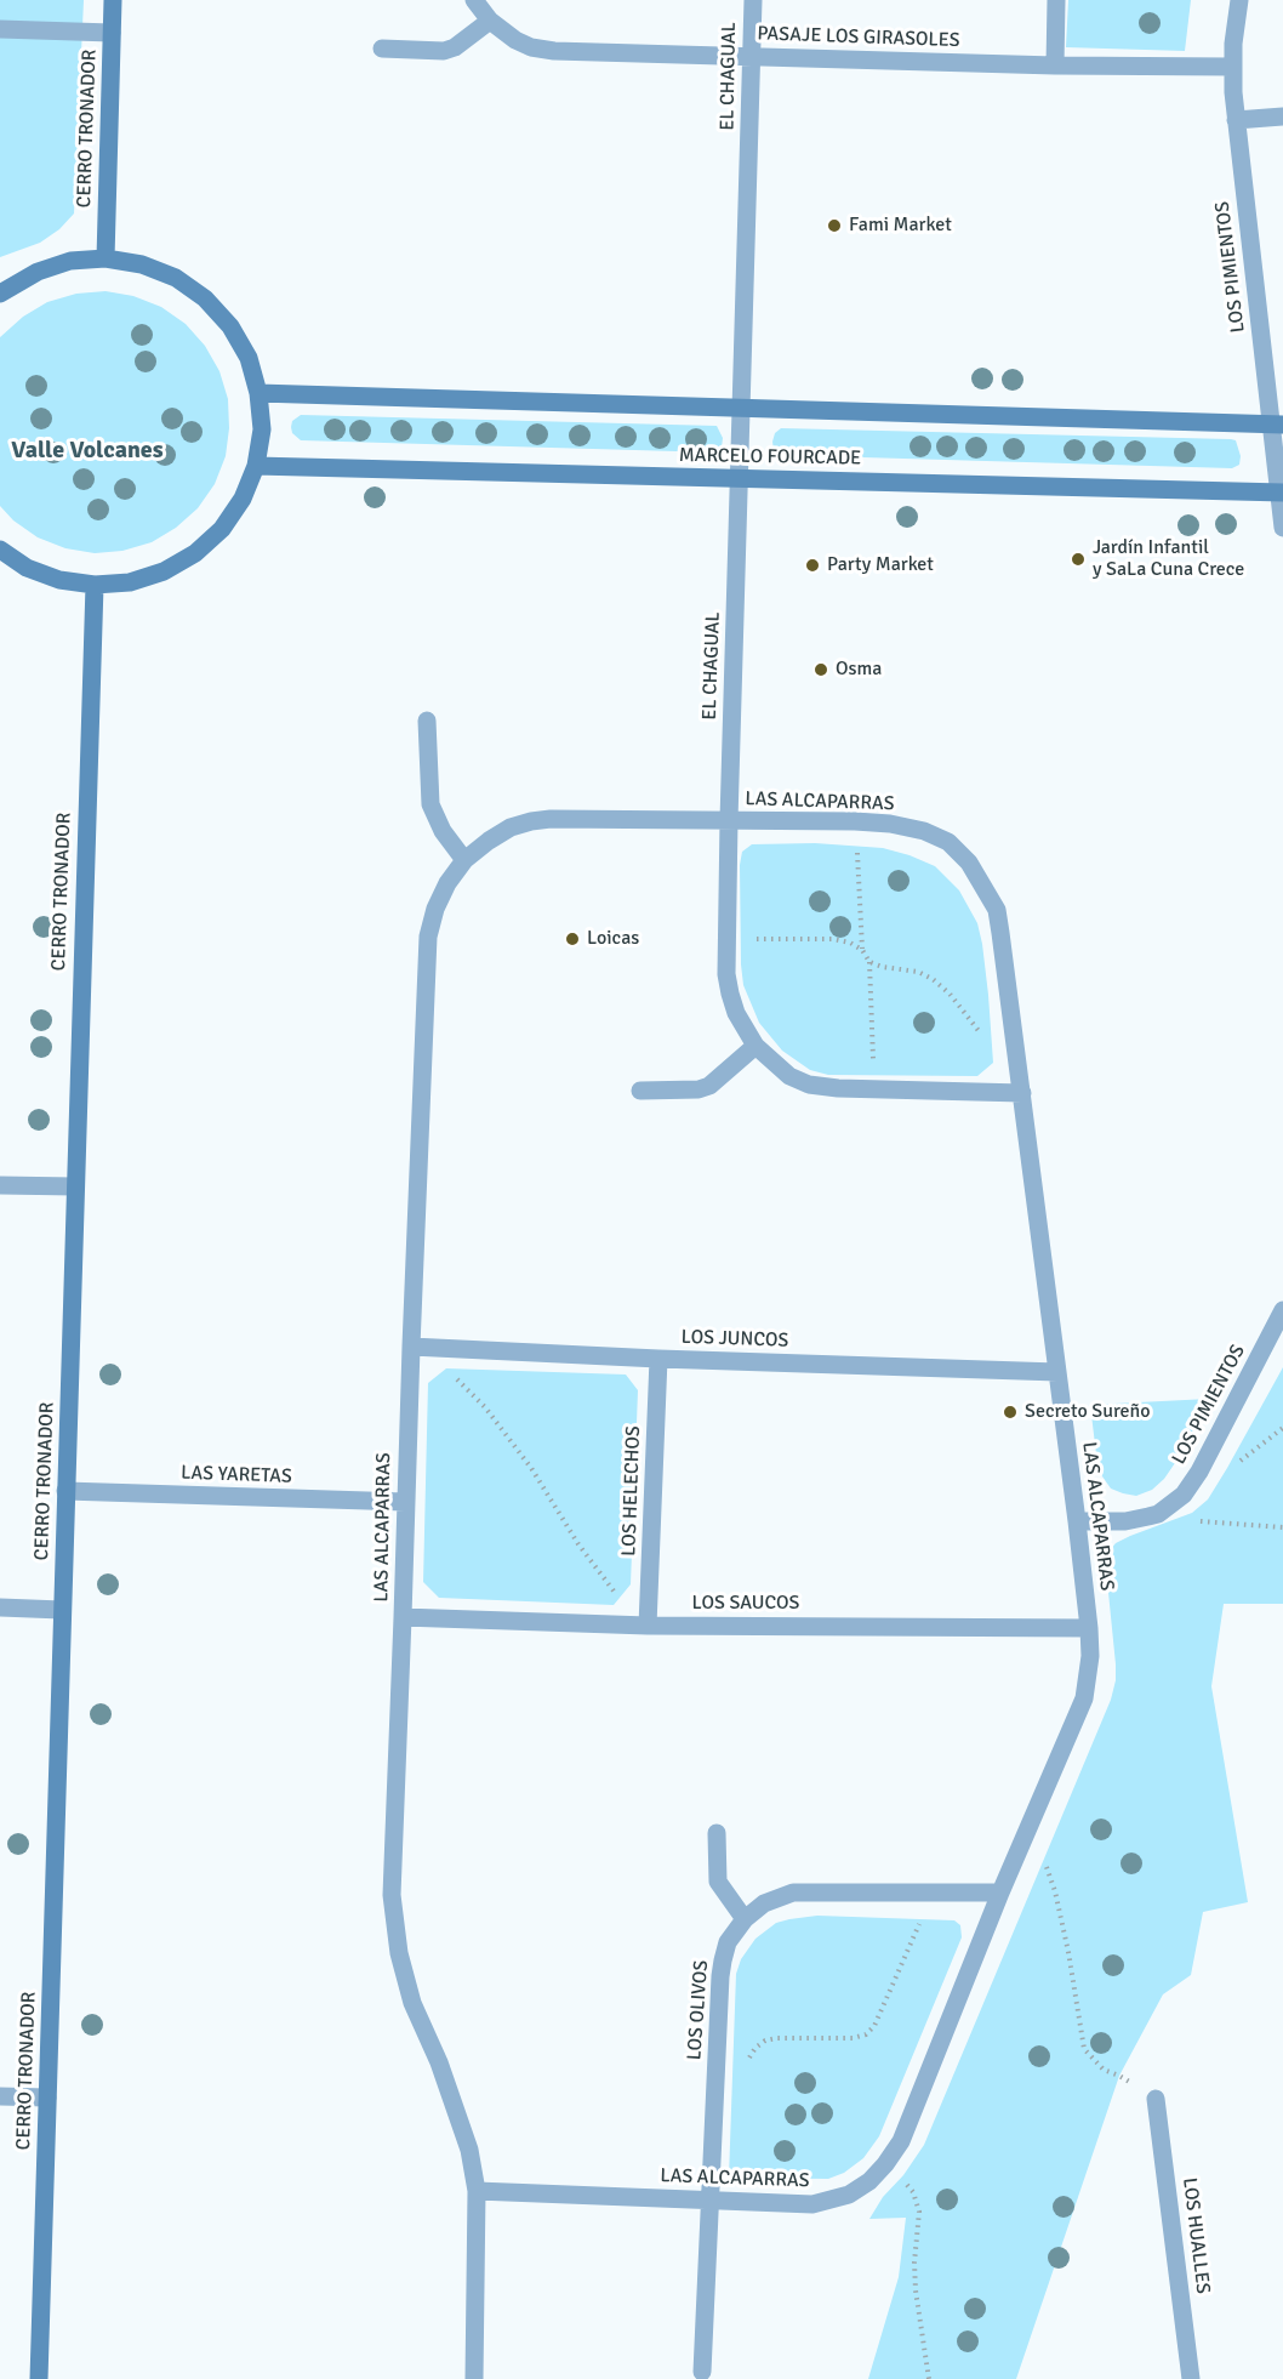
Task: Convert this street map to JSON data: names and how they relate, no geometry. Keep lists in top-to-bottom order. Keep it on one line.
{"streets":{"street":["PASAJE LOS GIRASOLES","EL CHAGUAL","CERRO TRONADOR","LOS PIMIENTOS","MARCELO FOURCADE","LAS ALCAPARRAS","LOS JUNCOS","LAS YARETAS","LOS HELECHOS","LOS SAUCOS","LOS OLIVOS","LOS HUALLES"]},"crossings":[["PASAJE LOS GIRASOLES","EL CHAGUAL"],["PASAJE LOS GIRASOLES","LOS PIMIENTOS"],["EL CHAGUAL","MARCELO FOURCADE"],["EL CHAGUAL","LAS ALCAPARRAS"],["CERRO TRONADOR","LAS YARETAS"],["LOS PIMIENTOS","MARCELO FOURCADE"],["LOS PIMIENTOS","LAS ALCAPARRAS"],["LAS ALCAPARRAS","LOS JUNCOS"],["LAS ALCAPARRAS","LAS YARETAS"],["LAS ALCAPARRAS","LOS SAUCOS"],["LAS ALCAPARRAS","LOS OLIVOS"],["LOS JUNCOS","LOS HELECHOS"],["LOS HELECHOS","LOS SAUCOS"]],"districts":["Valle Volcanes"],"places":["Fami Market","Jardín Infantil y SaLa Cuna Crece","Party Market","Osma","Loicas","Secreto Sureño"]}
